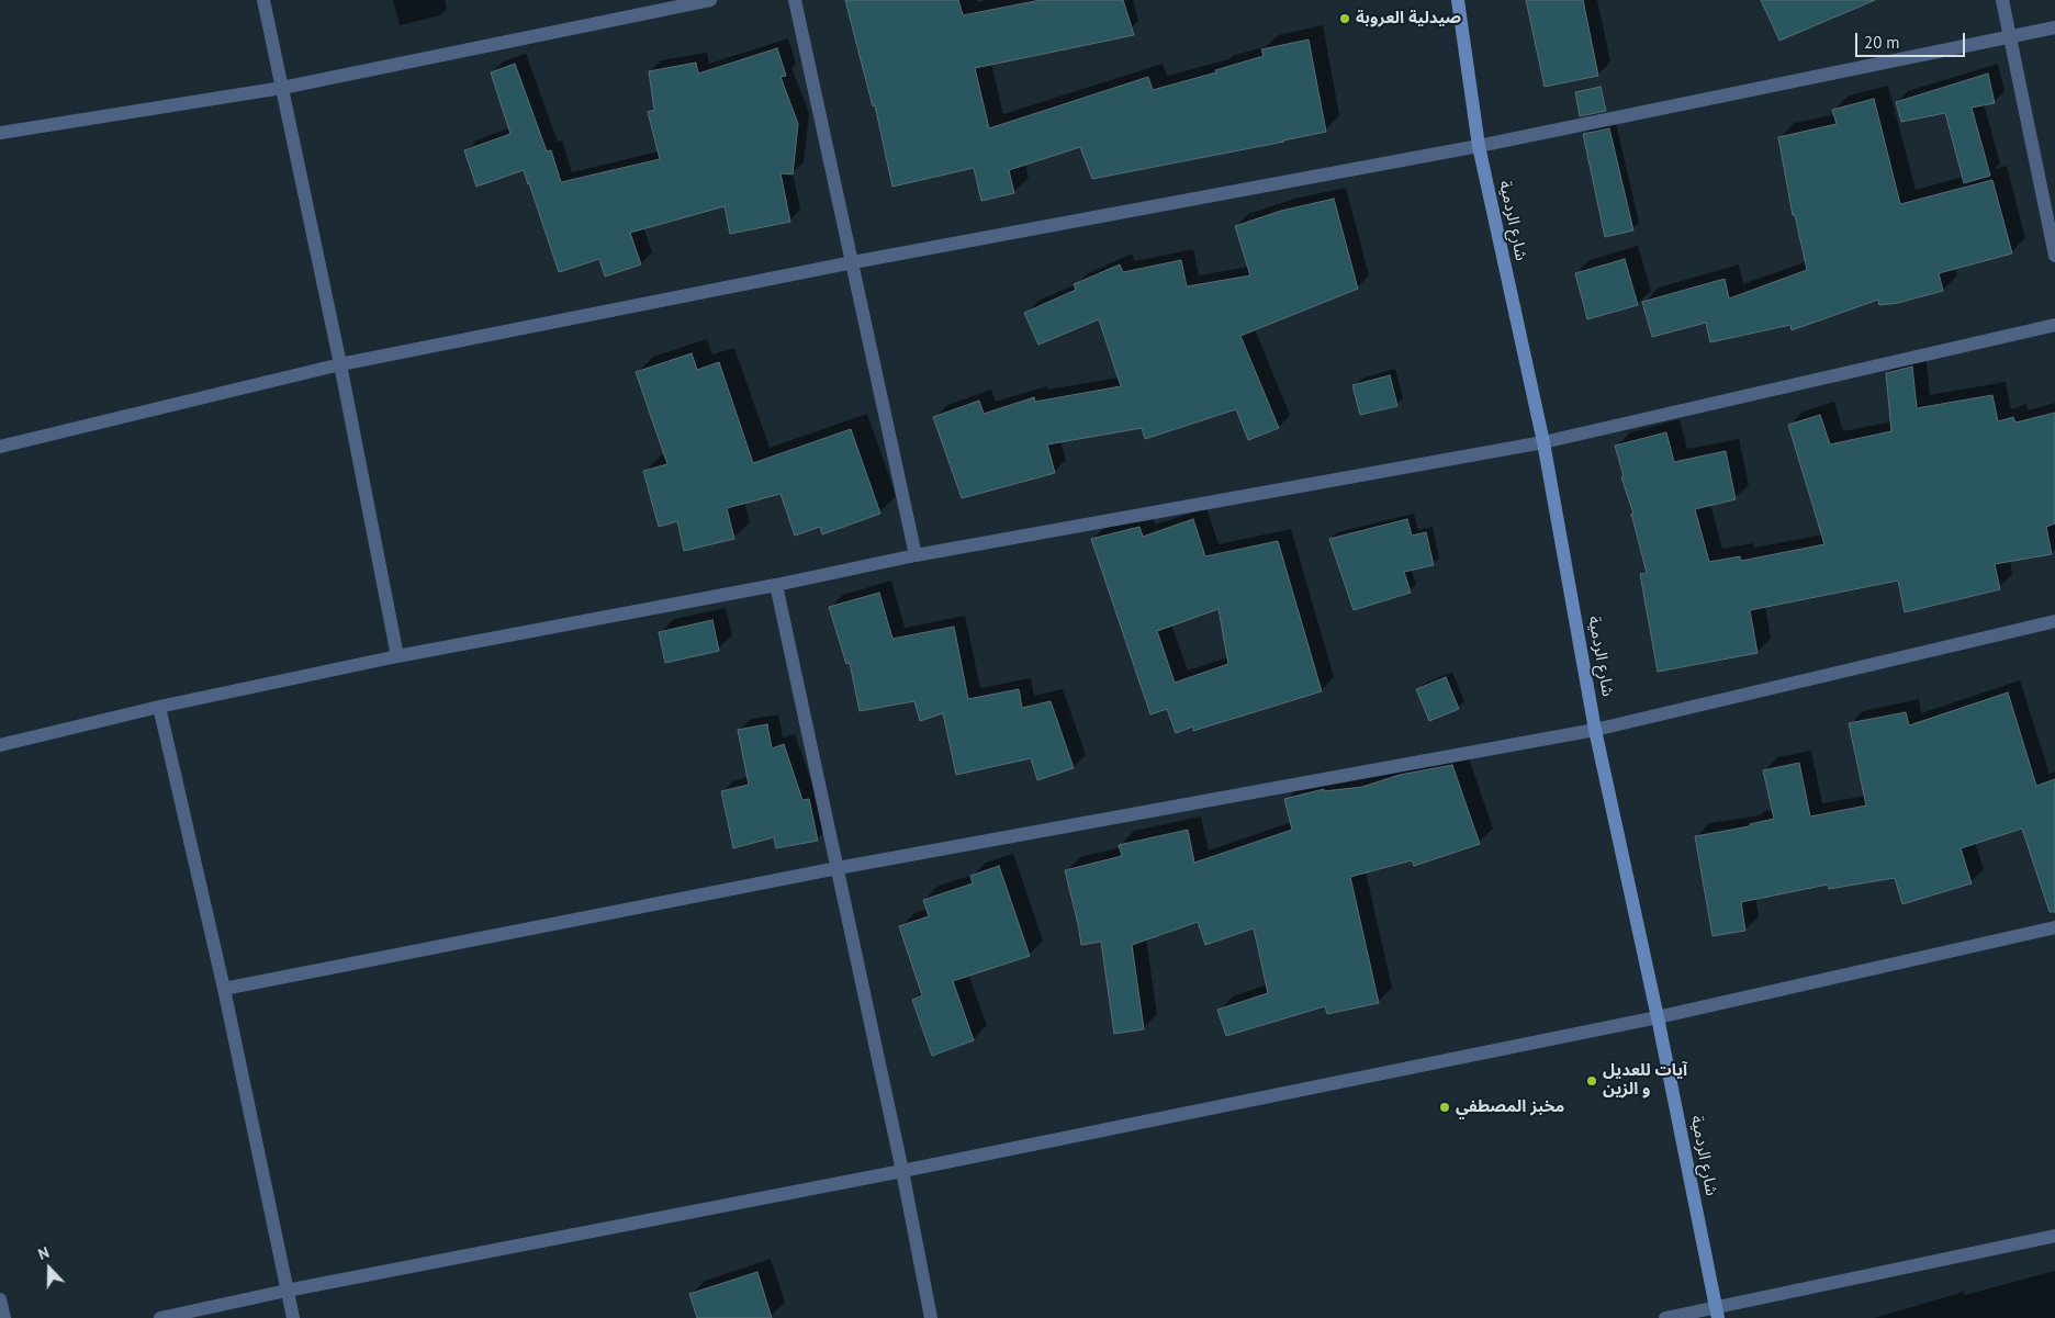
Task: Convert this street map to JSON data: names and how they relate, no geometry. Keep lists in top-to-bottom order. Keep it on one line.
{"streets":{"street":["شارع الردمية"]},"places":["صيدلية العروبة","آيات للعديل و الزين","مخبز المصطفي"],"scale_bar":"20 m","north":"top"}
